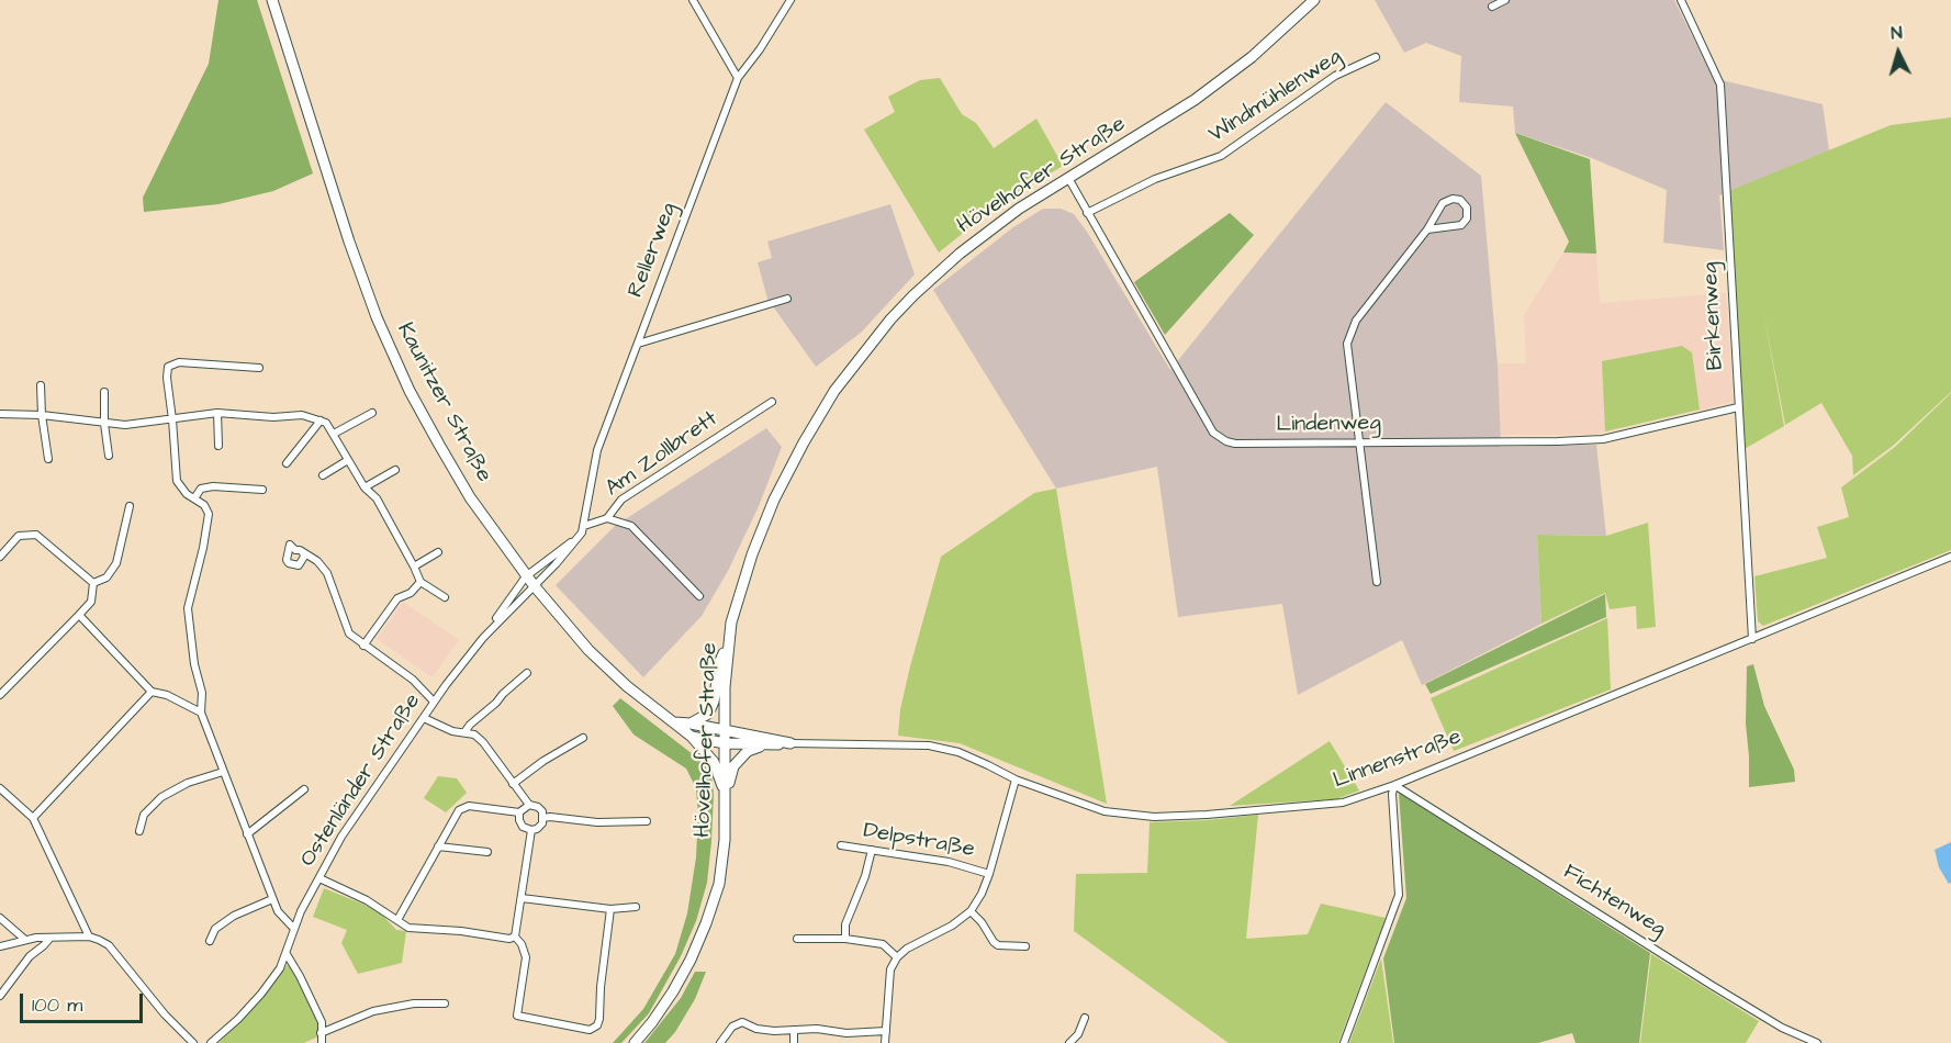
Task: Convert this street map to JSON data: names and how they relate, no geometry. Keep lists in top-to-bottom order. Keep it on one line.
{"streets":{"main road":["Hövelhofer Straße","Kaunitzer Straße"],"street":["Windmühlenweg","Rellerweg","Birkenweg","Lindenweg","Am Zollbrett","Linnenstraße","Ostenländer Straße","Delpstraße","Fichtenweg"]},"crossings":[["Windmühlenweg","Lindenweg"],["Hövelhofer Straße","Lindenweg"],["Rellerweg","Am Zollbrett"],["Birkenweg","Lindenweg"],["Birkenweg","Linnenstraße"],["Kaunitzer Straße","Ostenländer Straße"],["Linnenstraße","Fichtenweg"]],"scale_bar":"100 m","north":"top"}
